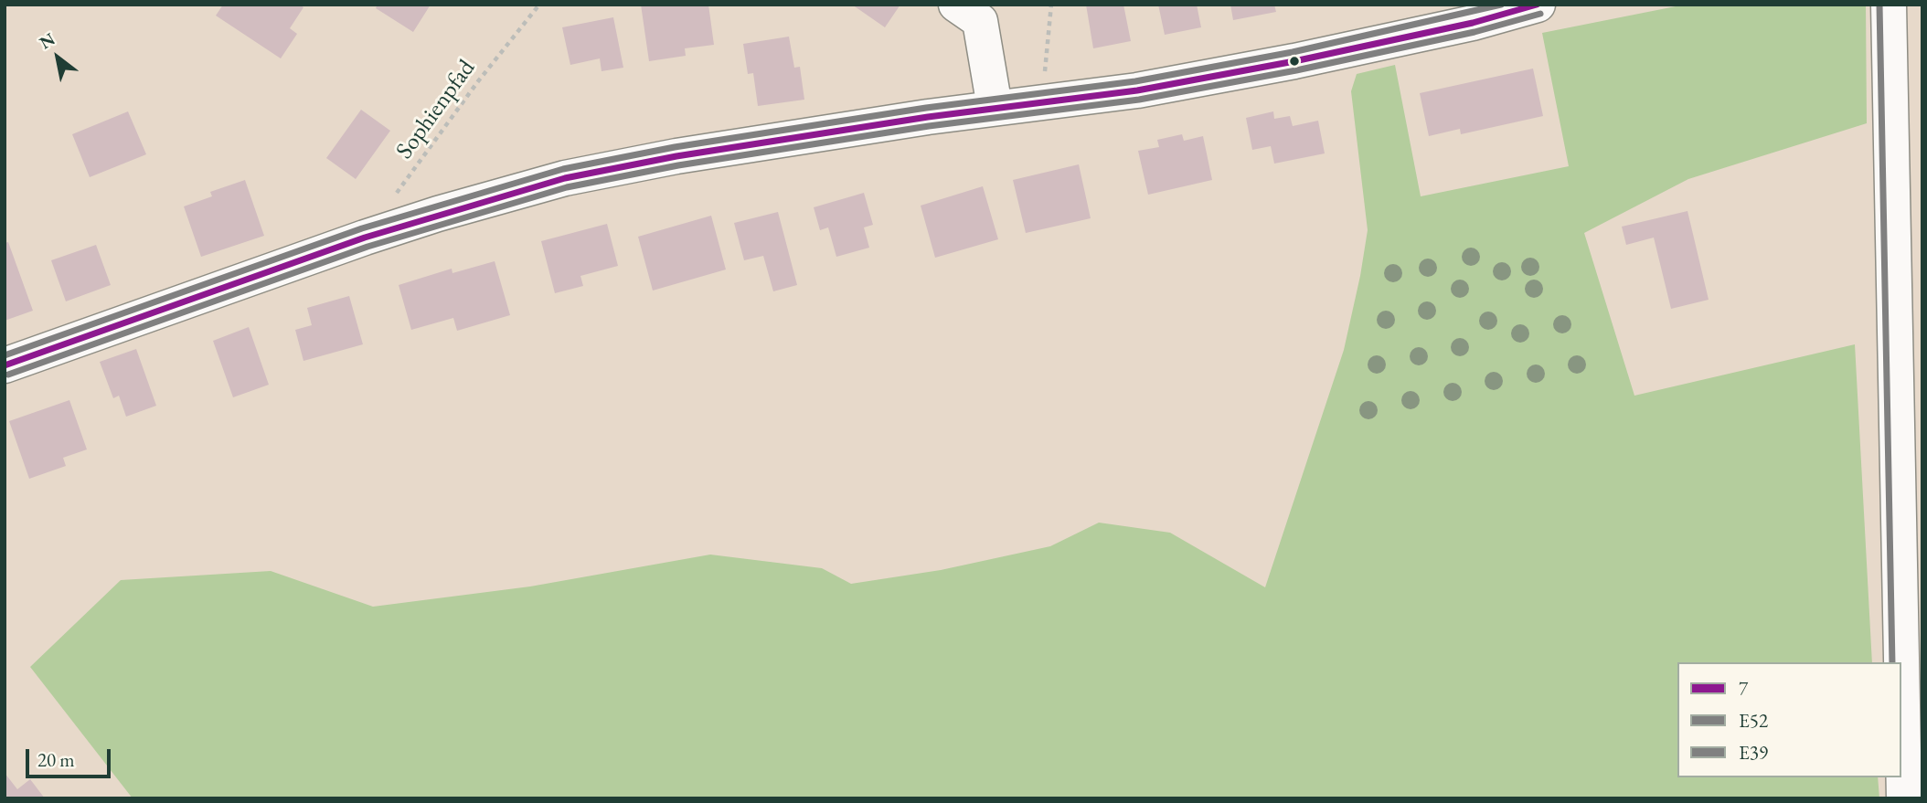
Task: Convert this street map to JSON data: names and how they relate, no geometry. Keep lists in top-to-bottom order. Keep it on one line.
{"streets":{"path":["Sophienpfad"]},"lines":["transit line 7","transit line E52","transit line E39"],"legend":["7","E52","E39"],"scale_bar":"20 m","north":"top left"}
